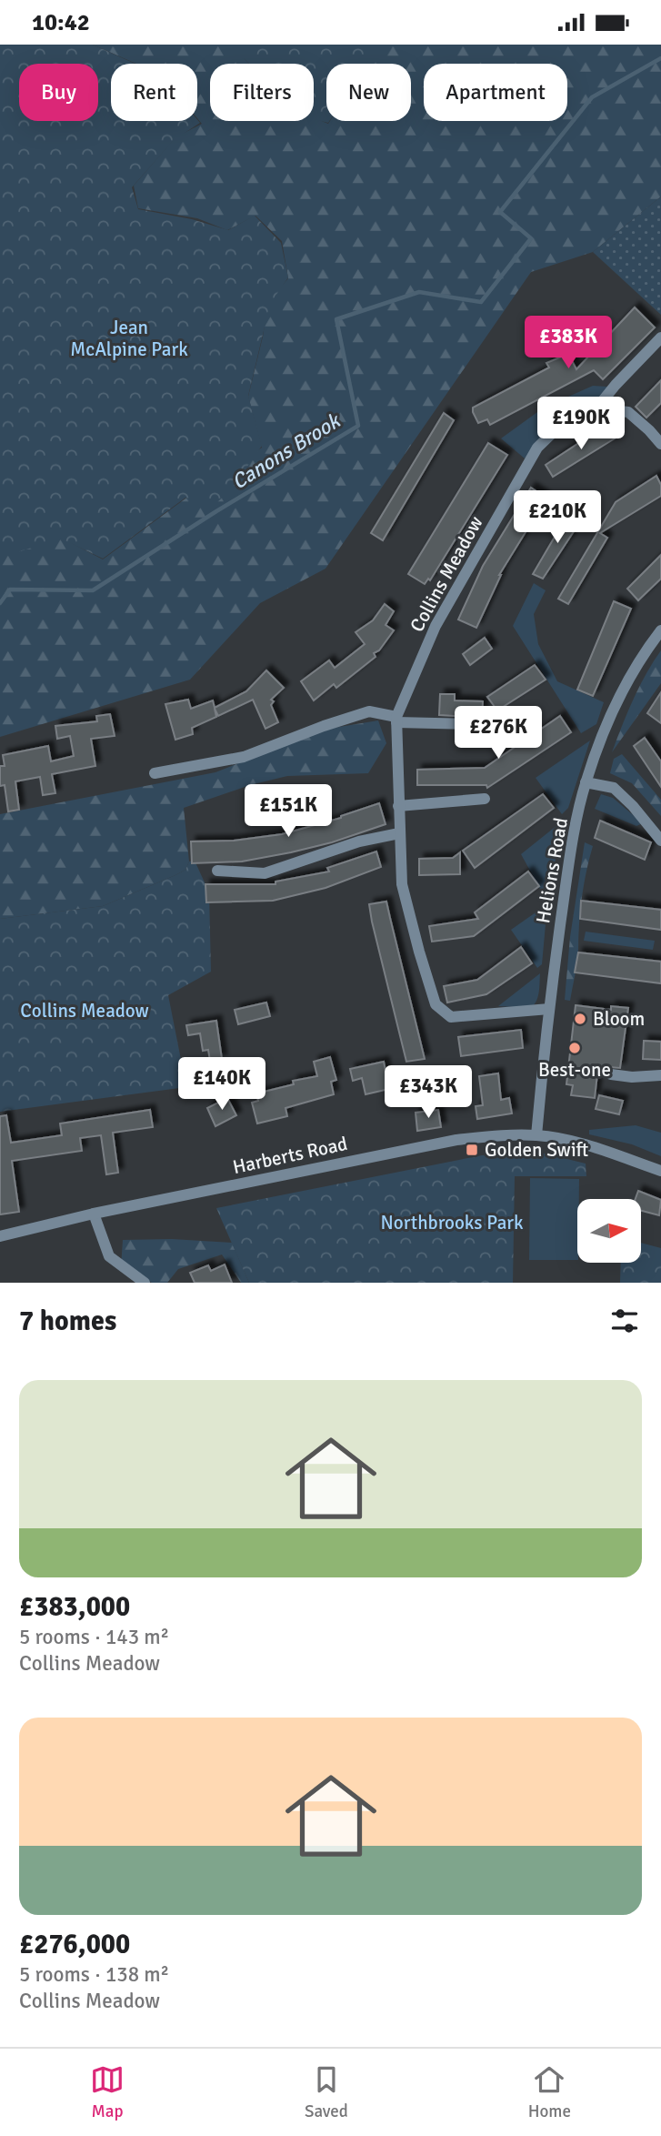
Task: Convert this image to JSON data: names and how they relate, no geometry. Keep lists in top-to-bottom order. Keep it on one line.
{"streets":{"street":["Collins Meadow","Helions Road","Harberts Road"]},"crossings":[["Collins Meadow","Helions Road"],["Helions Road","Harberts Road"]],"water":["Canons Brook"],"parks":["Jean McAlpine Park","Collins Meadow","Northbrooks Park"],"places":{"other":["Bloom","Best-one"],"transit":["Golden Swift"]},"north":"right","page":{"status":"10:42","chip":["Buy","Rent","Filters","New","Apartment"],"price":["£383K","£190K","£210K","£276K","£151K","£140K","£343K"],"heading":"7 homes","list":[{"name":"£383,000","note":"5 rooms · 143 m² · Collins Meadow"},{"name":"£276,000","note":"5 rooms · 138 m² · Collins Meadow"}],"tabs":["Map","Saved","Home"]}}
